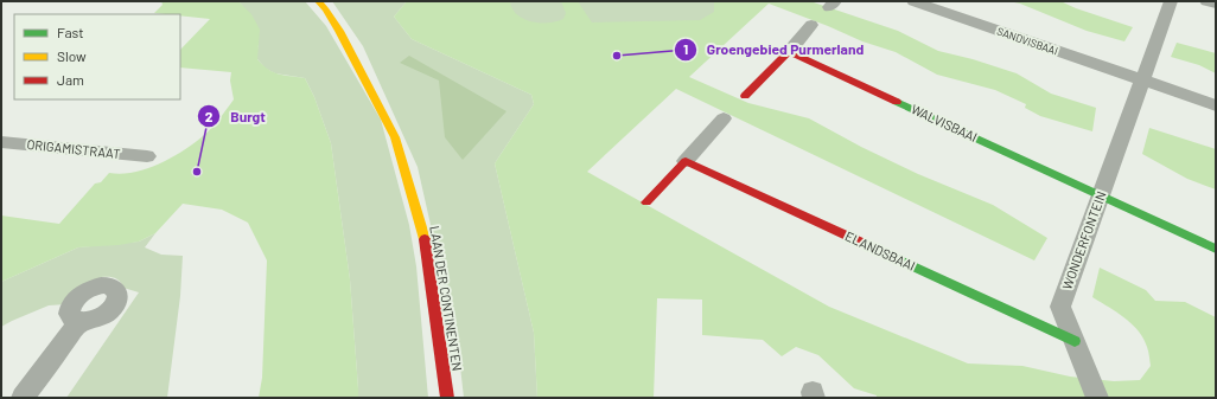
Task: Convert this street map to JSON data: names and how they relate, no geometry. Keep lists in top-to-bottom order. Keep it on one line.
{"streets":{"street":["SANDVISBAAI","WALVISBAAI","ORIGAMISTRAAT","WONDERFONTEIN","ELANDSBAAI","LAAN DER CONTINENTEN"]},"crossings":[["SANDVISBAAI","WONDERFONTEIN"],["WALVISBAAI","WONDERFONTEIN"],["WONDERFONTEIN","ELANDSBAAI"]],"places":["Groengebied Purmerland","Burgt"],"legend":["Fast","Slow","Jam"]}
